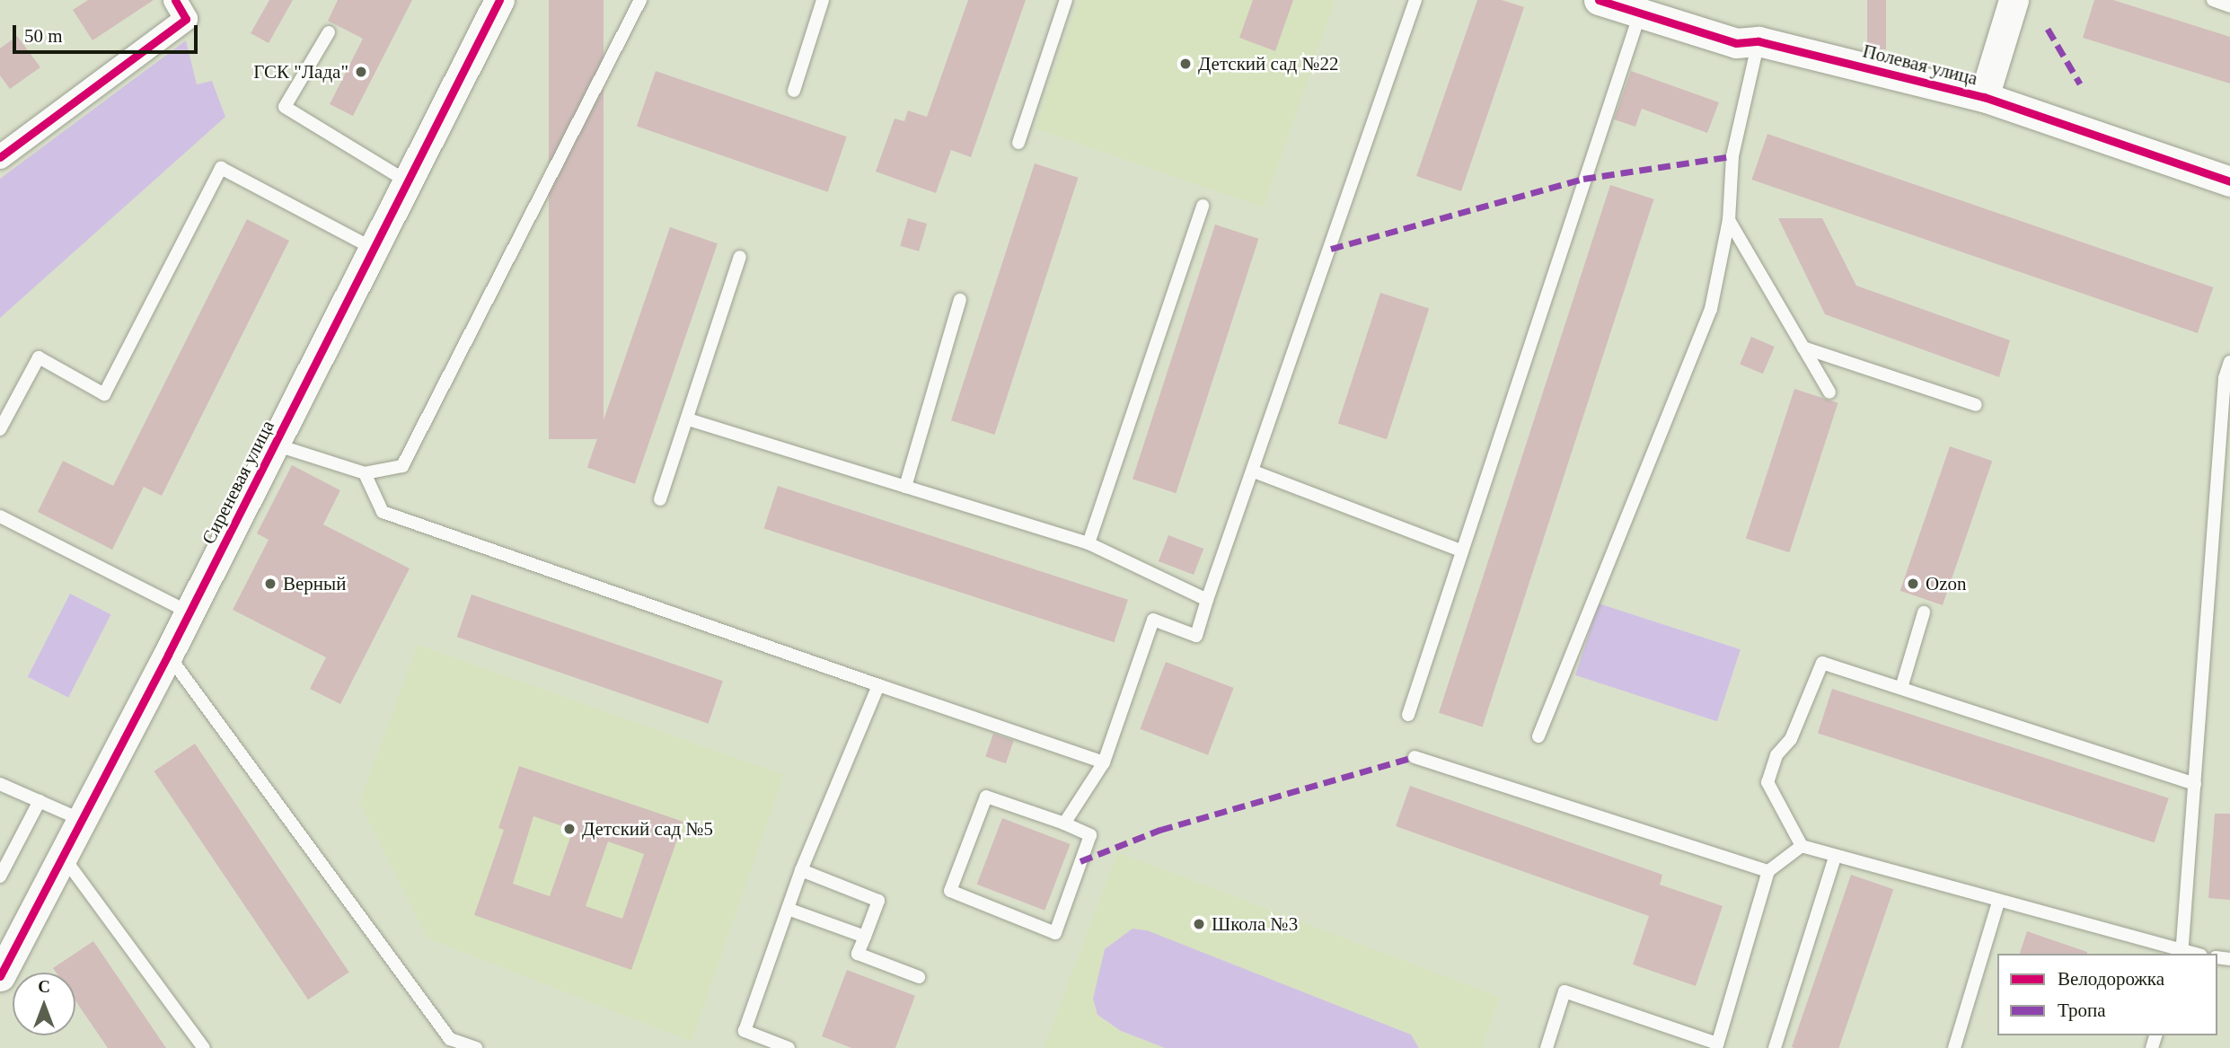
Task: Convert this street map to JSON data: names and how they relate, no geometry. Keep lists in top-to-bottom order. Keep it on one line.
{"streets":{"street":["Полевая улица","Сиреневая улица"]},"places":["Детский сад №22","ГСК \"Лада\"","Верный","Ozon","Детский сад №5","Школа №3"],"legend":["Велодорожка","Тропа"],"scale_bar":"50 m","north":"top"}
